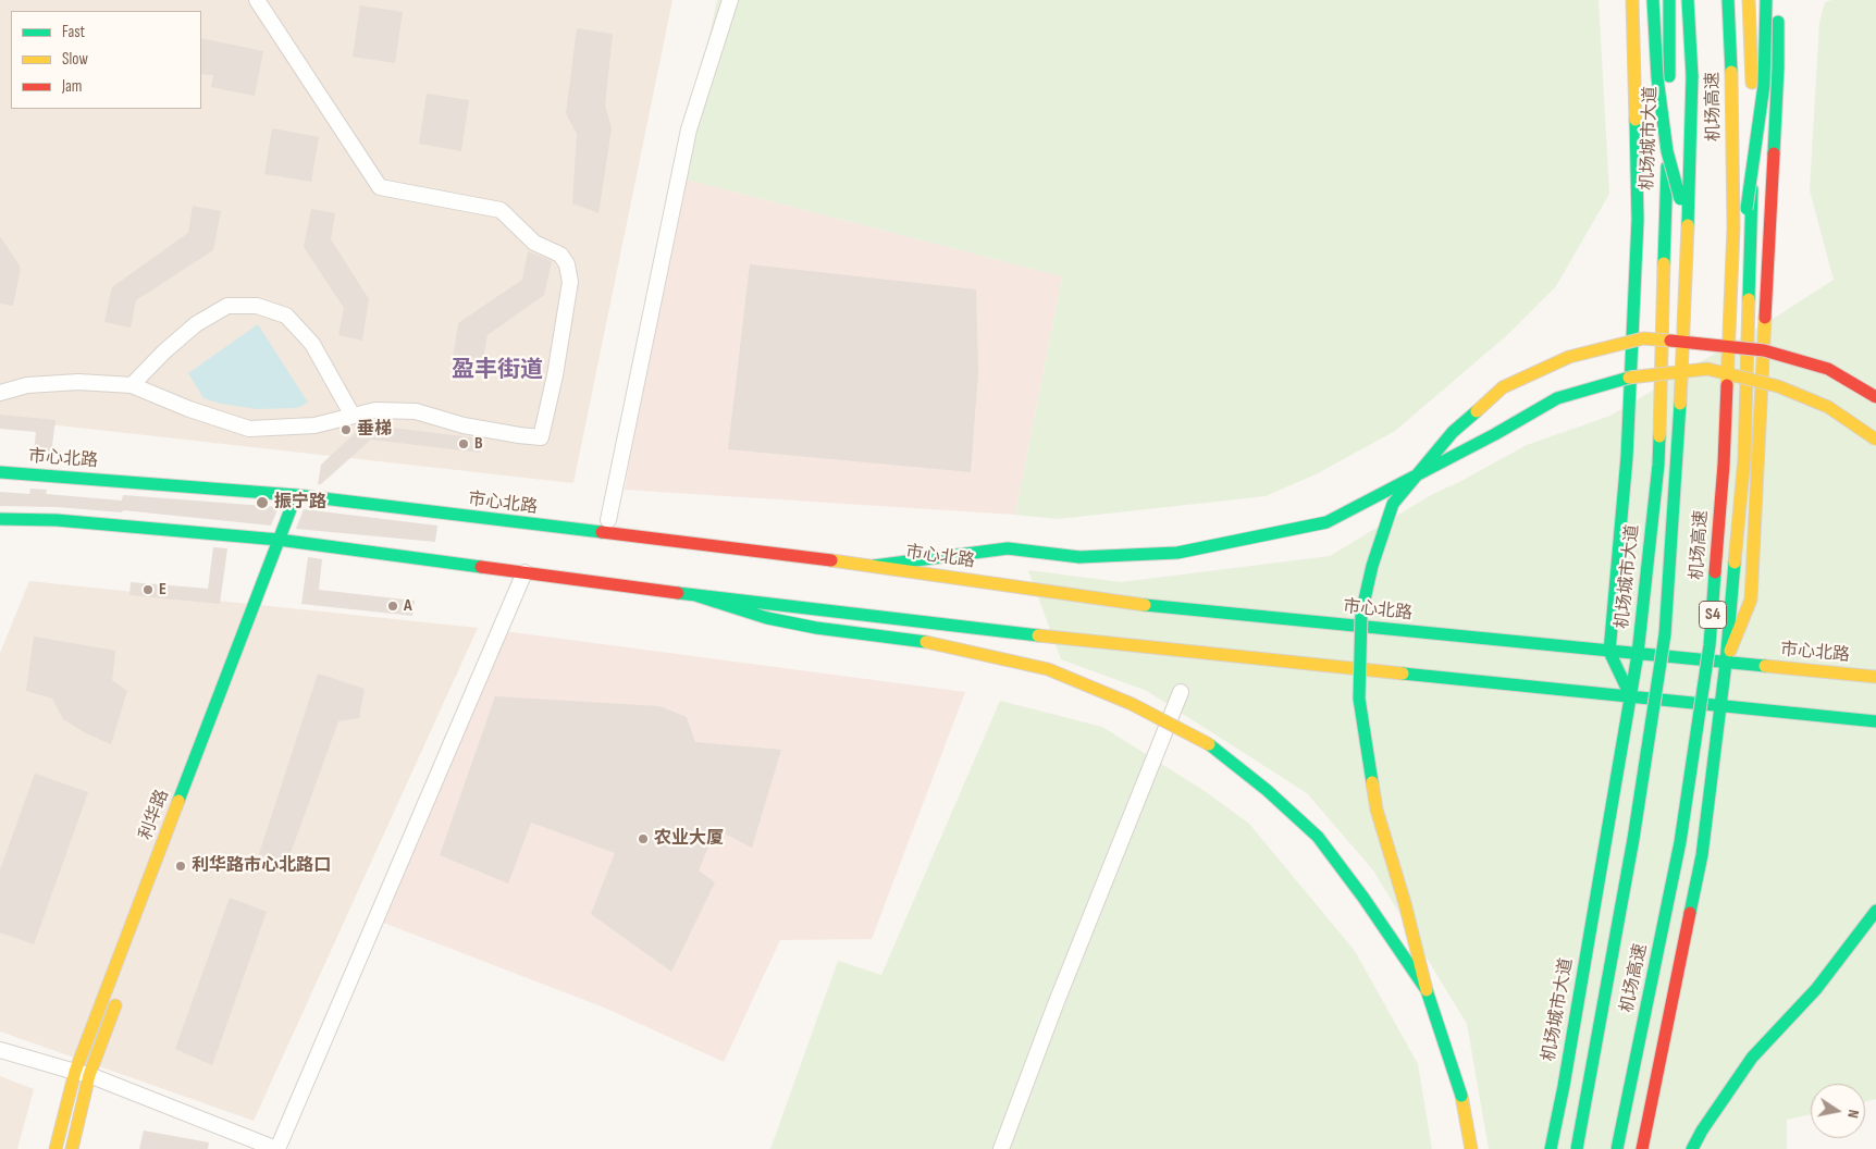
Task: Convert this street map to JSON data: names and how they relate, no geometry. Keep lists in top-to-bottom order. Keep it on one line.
{"streets":{"main road":["机场高速","机场城市大道","市心北路","S4","利华路"]},"crossings":[["机场城市大道","市心北路"],["市心北路","利华路"]],"districts":["盈丰街道"],"places":["垂梯","B","振宁路","E","A","农业大厦","利华路市心北路口"],"legend":["Fast","Slow","Jam"],"north":"right"}
